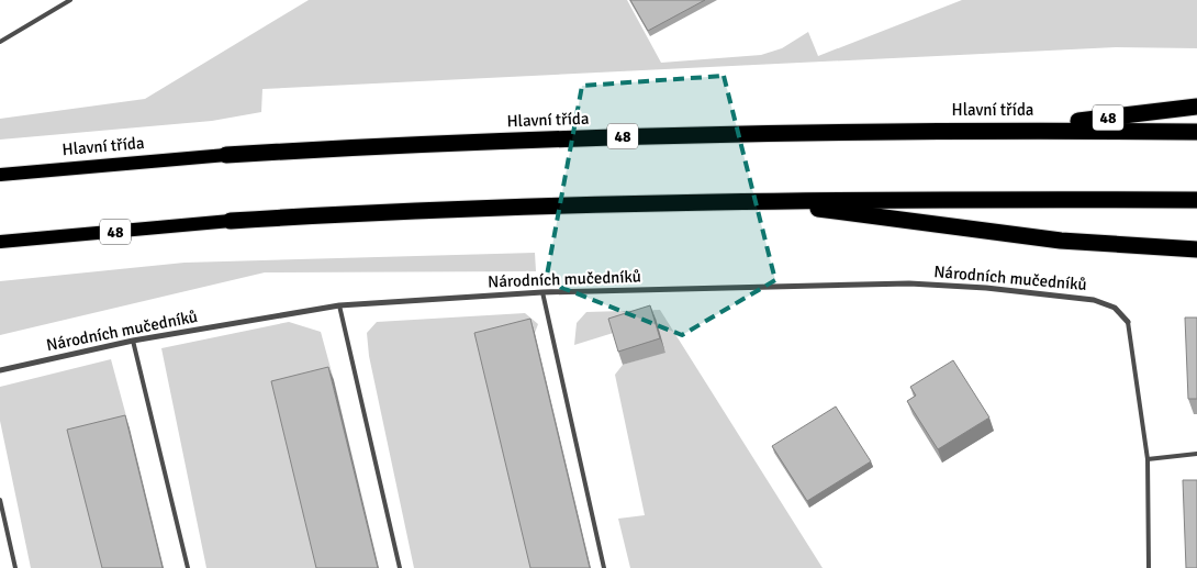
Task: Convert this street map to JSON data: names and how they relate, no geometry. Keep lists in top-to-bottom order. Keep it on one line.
{"streets":{"highway":["Hlavní třída","48"],"street":["Národních mučedníků"]},"crossings":[["Hlavní třída","48"]]}
